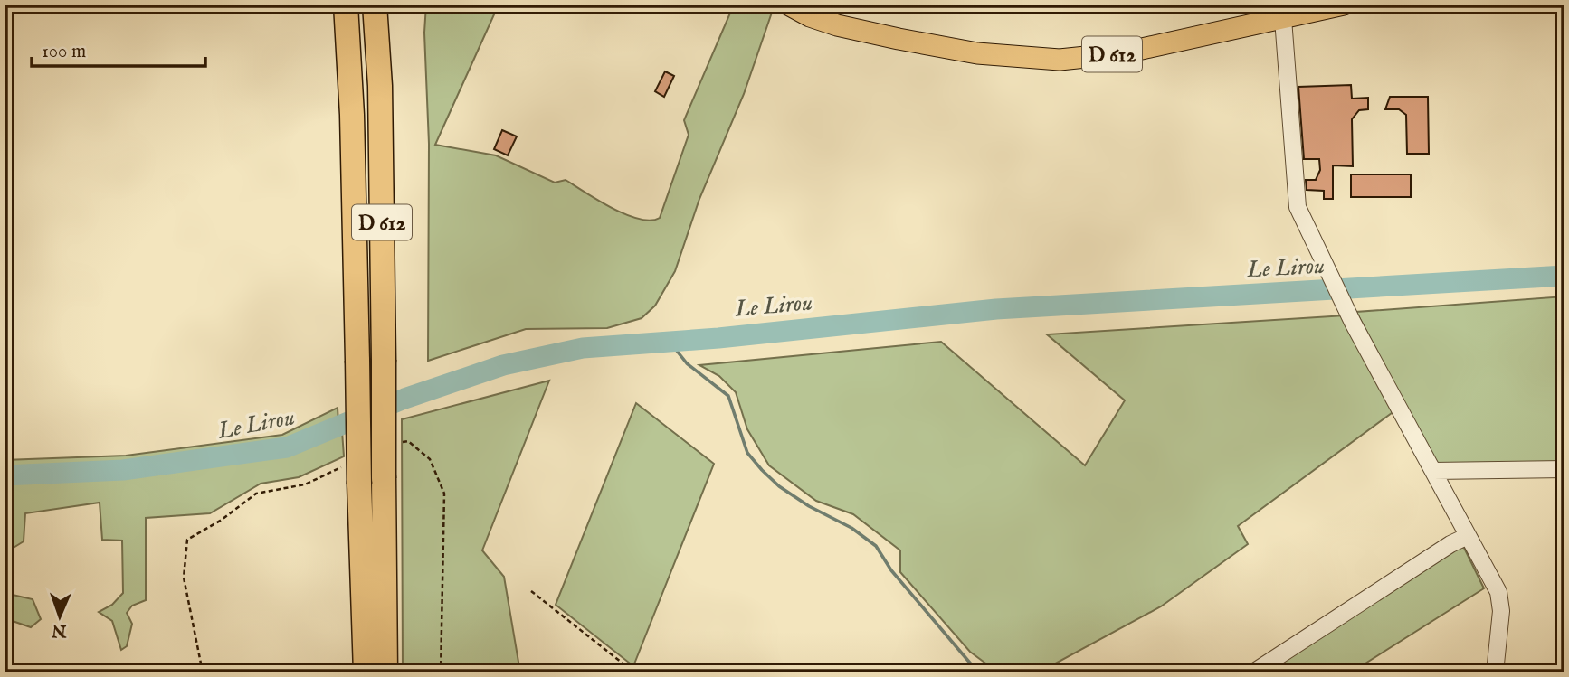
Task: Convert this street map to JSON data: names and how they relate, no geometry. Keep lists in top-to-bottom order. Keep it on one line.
{"streets":{"highway":["D 612"]},"water":["Le Lirou"],"scale_bar":"100 m","north":"bottom"}
